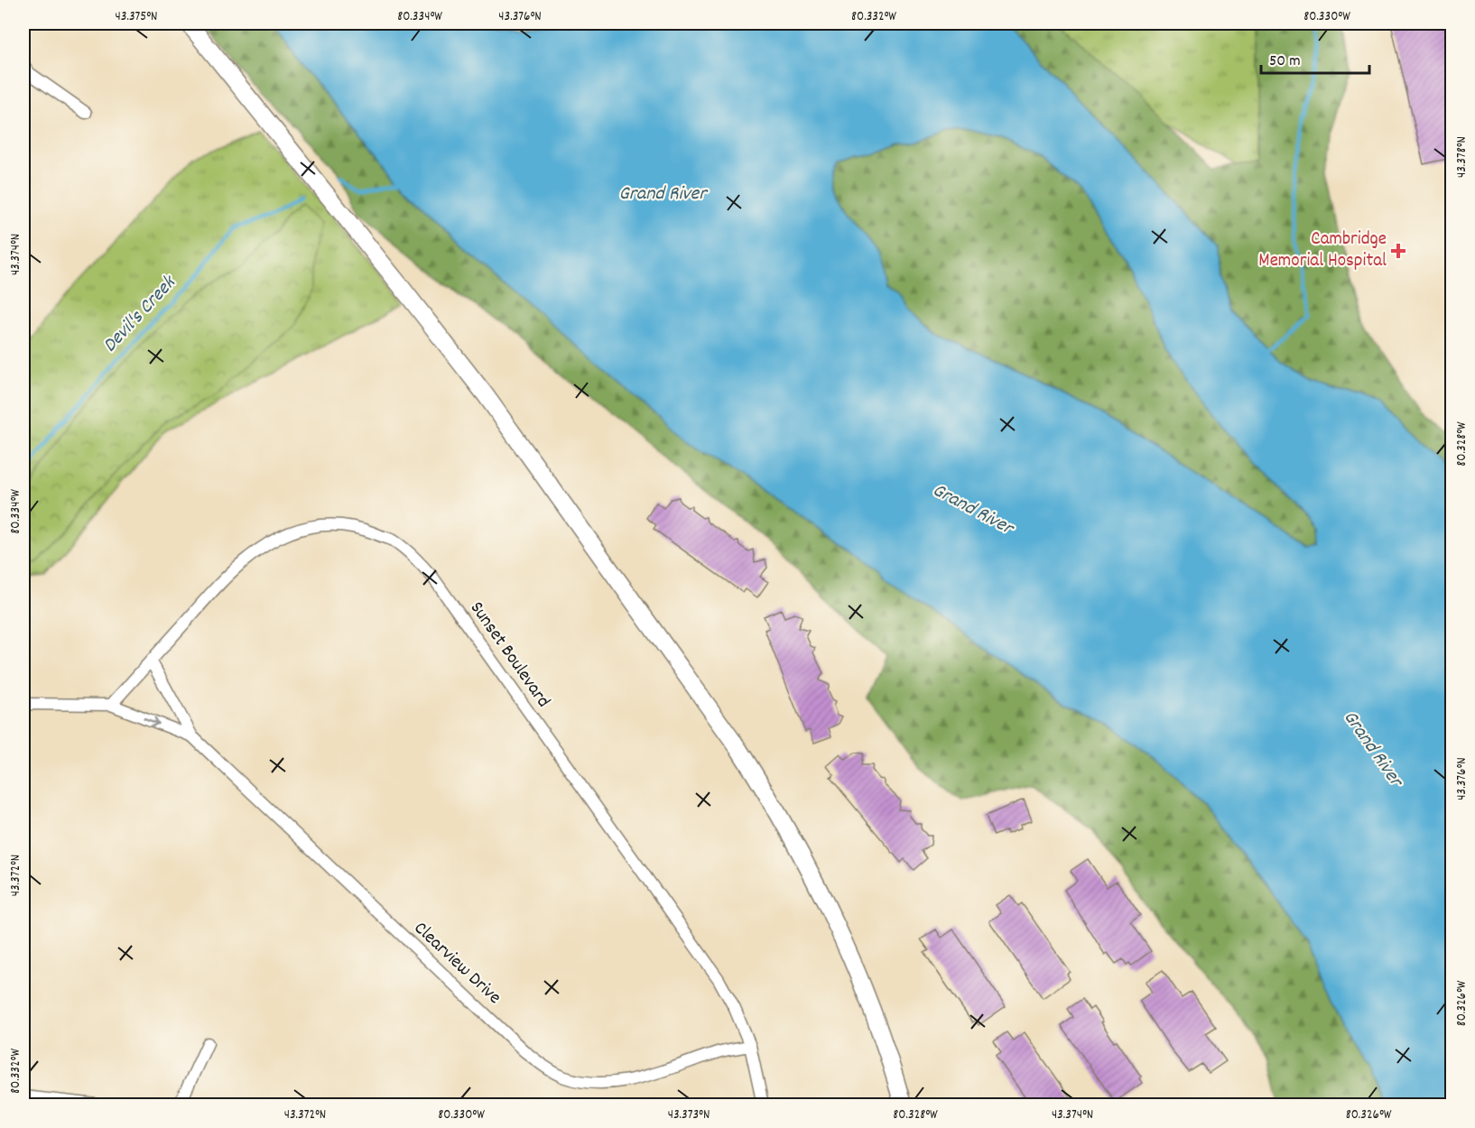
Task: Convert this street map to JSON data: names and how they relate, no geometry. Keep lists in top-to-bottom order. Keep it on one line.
{"streets":{"street":["Sunset Boulevard","Clearview Drive"]},"crossings":[["Sunset Boulevard","Clearview Drive"]],"water":["Grand River","Devil's Creek"],"places":{"health":["Cambridge Memorial Hospital"]},"scale_bar":"50 m","coordinates":["43.375°N","80.334°W","43.376°N","80.332°W","80.330°W","43.378°N","43.374°N","80.328°W","43.372°N","80.326°W","43.373°N"]}
